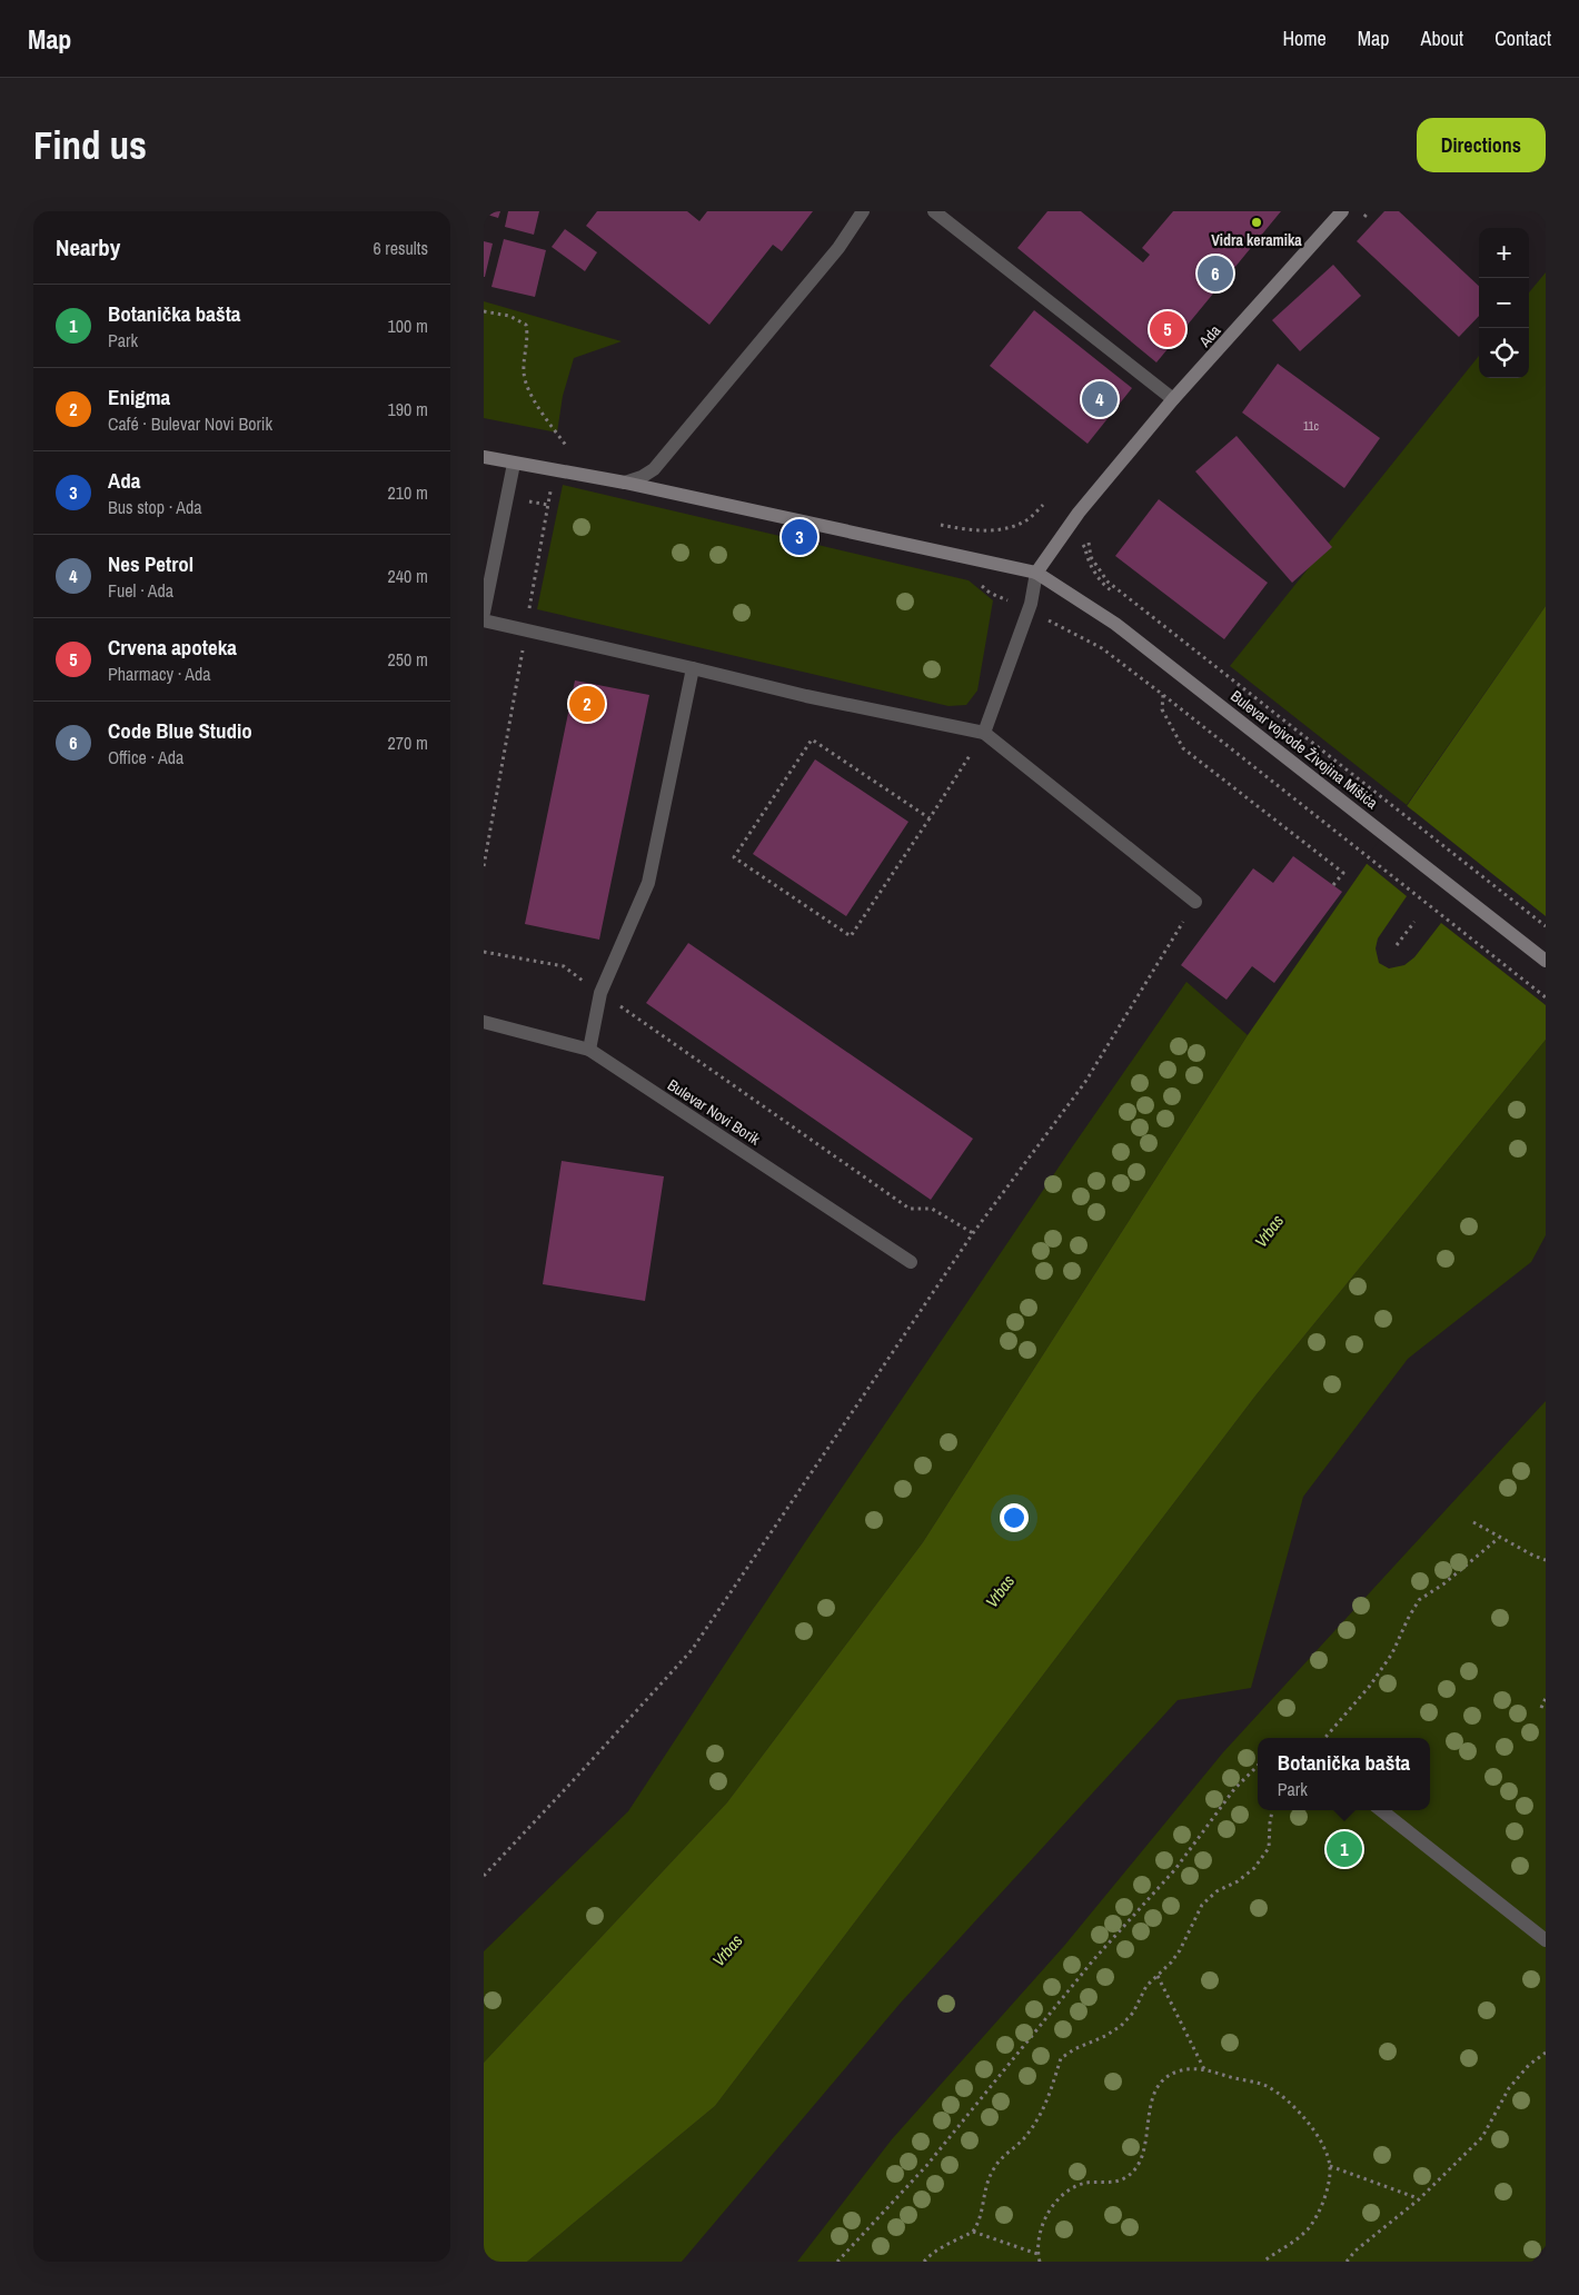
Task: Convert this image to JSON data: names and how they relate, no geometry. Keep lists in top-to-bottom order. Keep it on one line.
{"streets":{"street":["Ada","Bulevar vojvode Živojina Mišića","Bulevar Novi Borik"]},"crossings":[["Ada","Bulevar vojvode Živojina Mišića"]],"water":["Vrbas"],"places":["Vidra keramika"],"house_numbers":["11c"],"page":{"header":"Map","nav":["Home","Map","About","Contact"],"buttons":"Directions","title":"Find us","heading":["Nearby","6 results"],"map_buttons":["+","−"],"pins":["6","5","4","3","2","1"],"list":[{"mark":"1","name":"Botanička bašta","note":"Park","value":"100 m"},{"mark":"2","name":"Enigma","note":"Café · Bulevar Novi Borik","value":"190 m"},{"mark":"3","name":"Ada","note":"Bus stop · Ada","value":"210 m"},{"mark":"4","name":"Nes Petrol","note":"Fuel · Ada","value":"240 m"},{"mark":"5","name":"Crvena apoteka","note":"Pharmacy · Ada","value":"250 m"},{"mark":"6","name":"Code Blue Studio","note":"Office · Ada","value":"270 m"}],"popup":["Botanička bašta","Park"]}}
